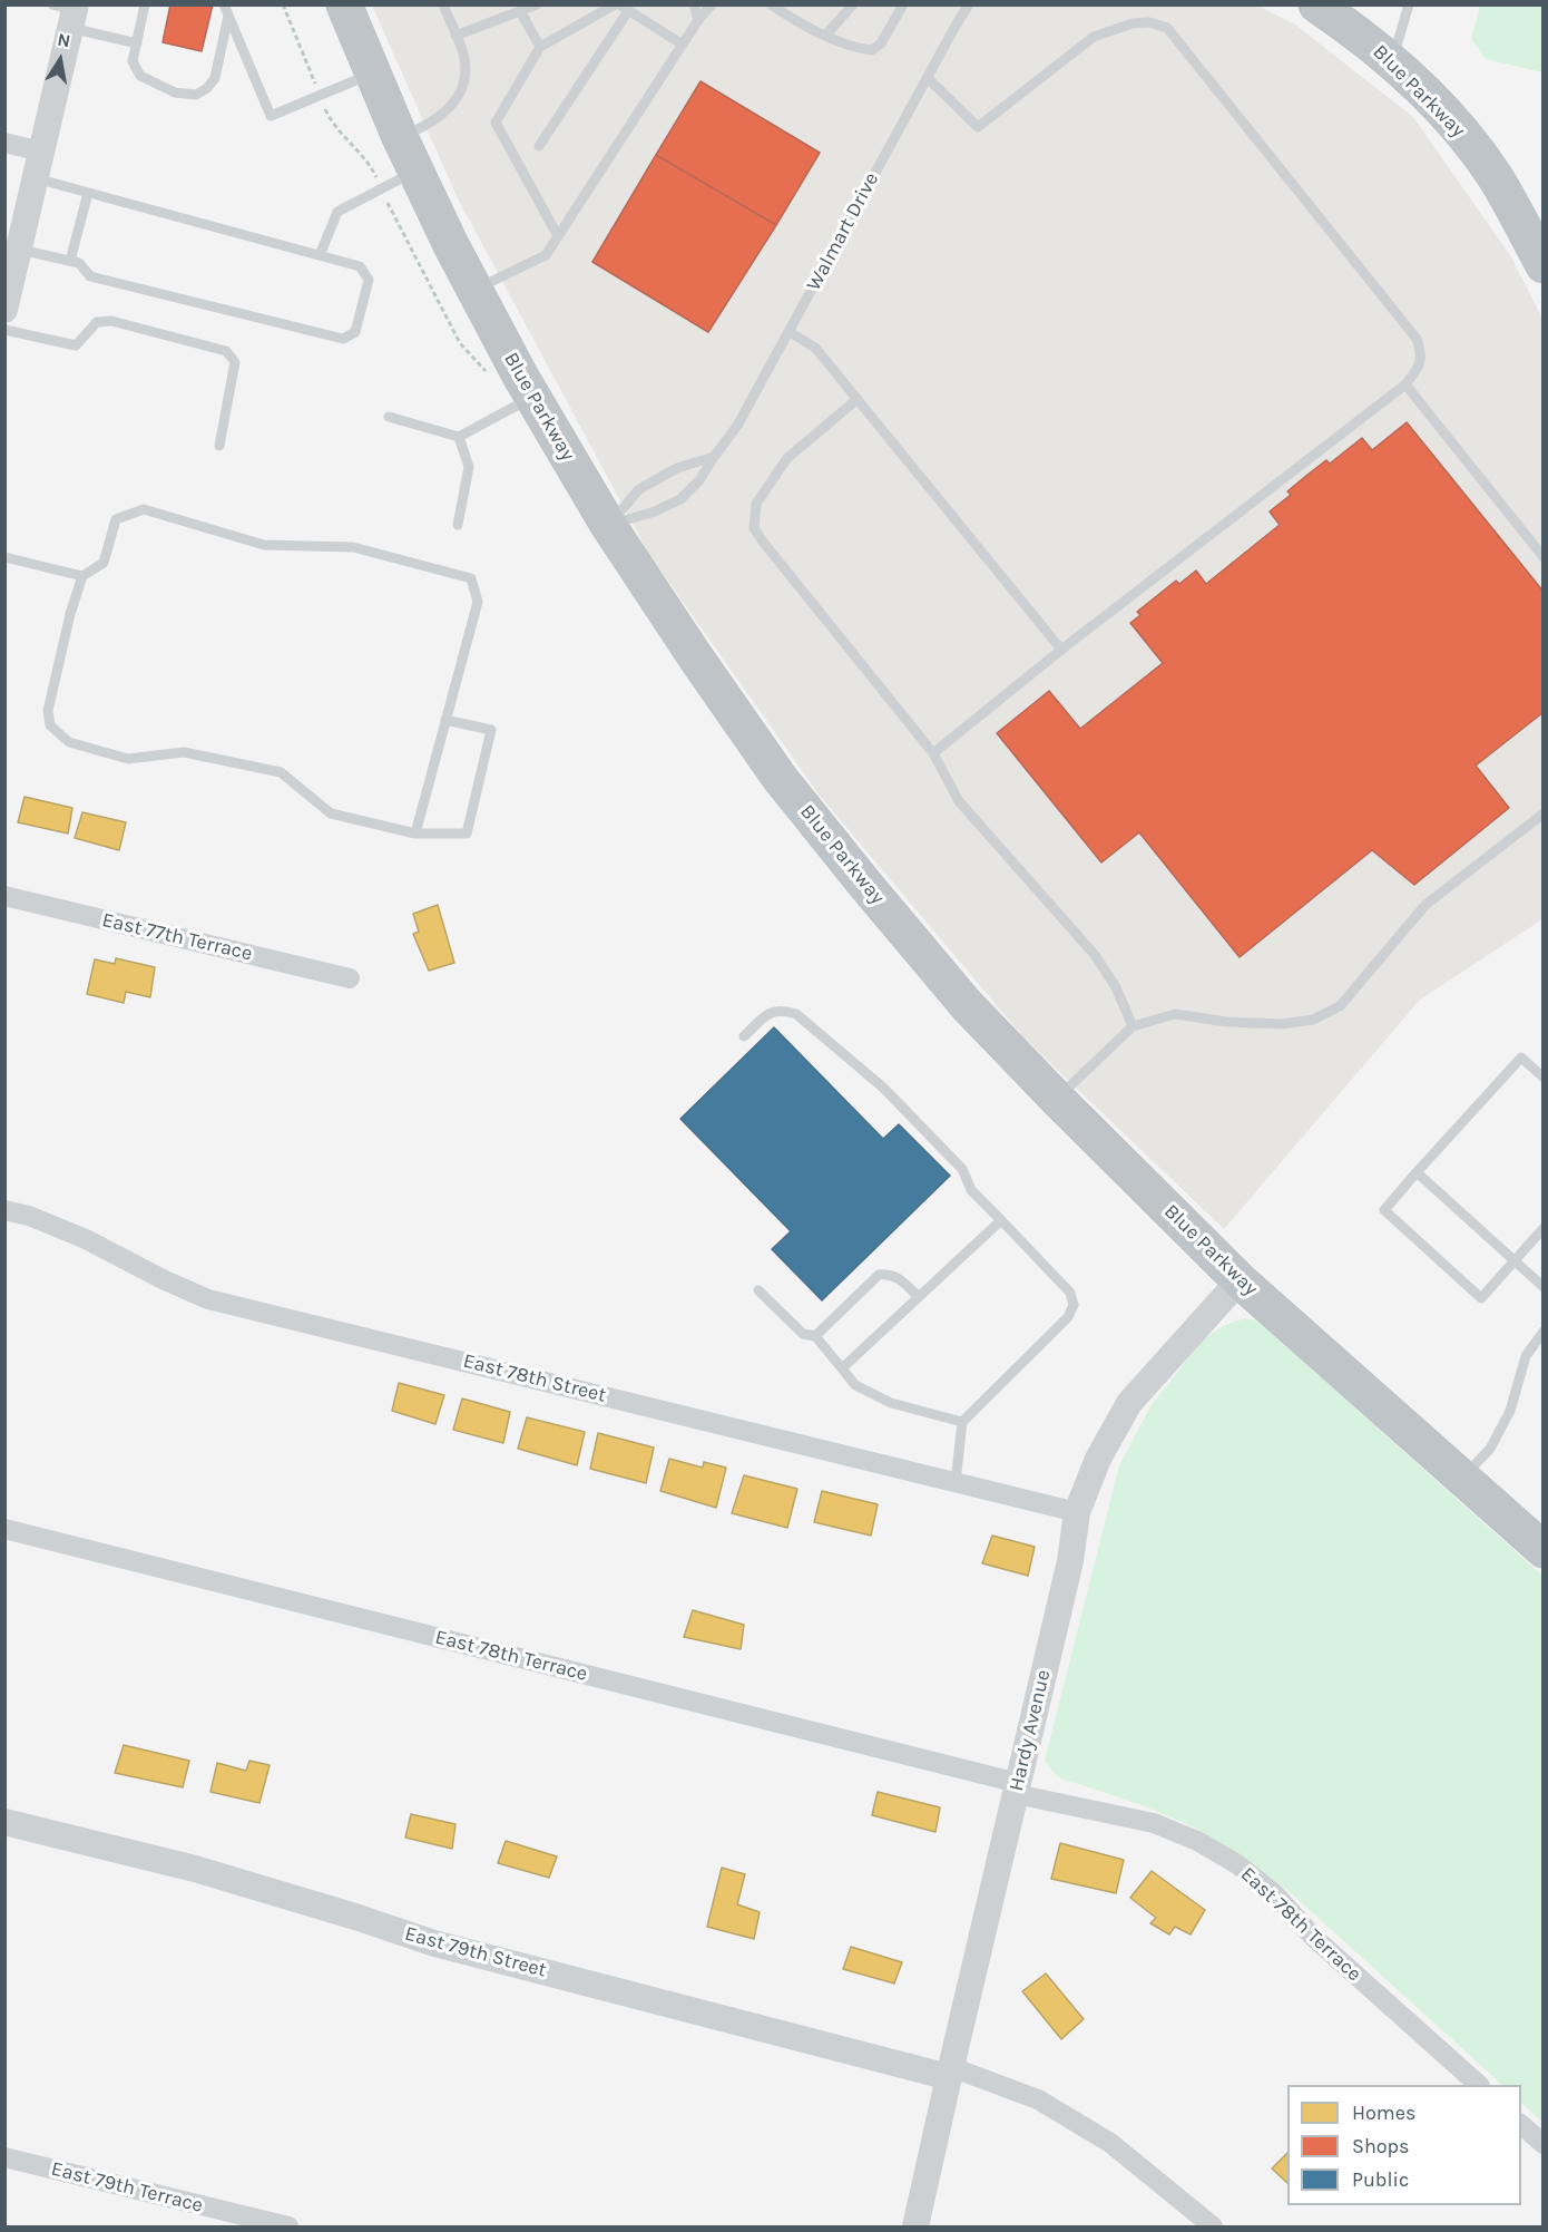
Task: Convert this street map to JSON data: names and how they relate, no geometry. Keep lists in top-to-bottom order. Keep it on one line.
{"streets":{"highway":["Blue Parkway"],"street":["East 77th Terrace","East 78th Street","East 78th Terrace","Hardy Avenue","East 79th Street","East 79th Terrace"],"lane":["Walmart Drive"]},"crossings":[["Blue Parkway","Walmart Drive"],["Blue Parkway","Hardy Avenue"],["East 78th Street","Hardy Avenue"],["East 78th Terrace","Hardy Avenue"],["Hardy Avenue","East 79th Street"]],"legend":["Homes","Shops","Public"],"north":"top"}
